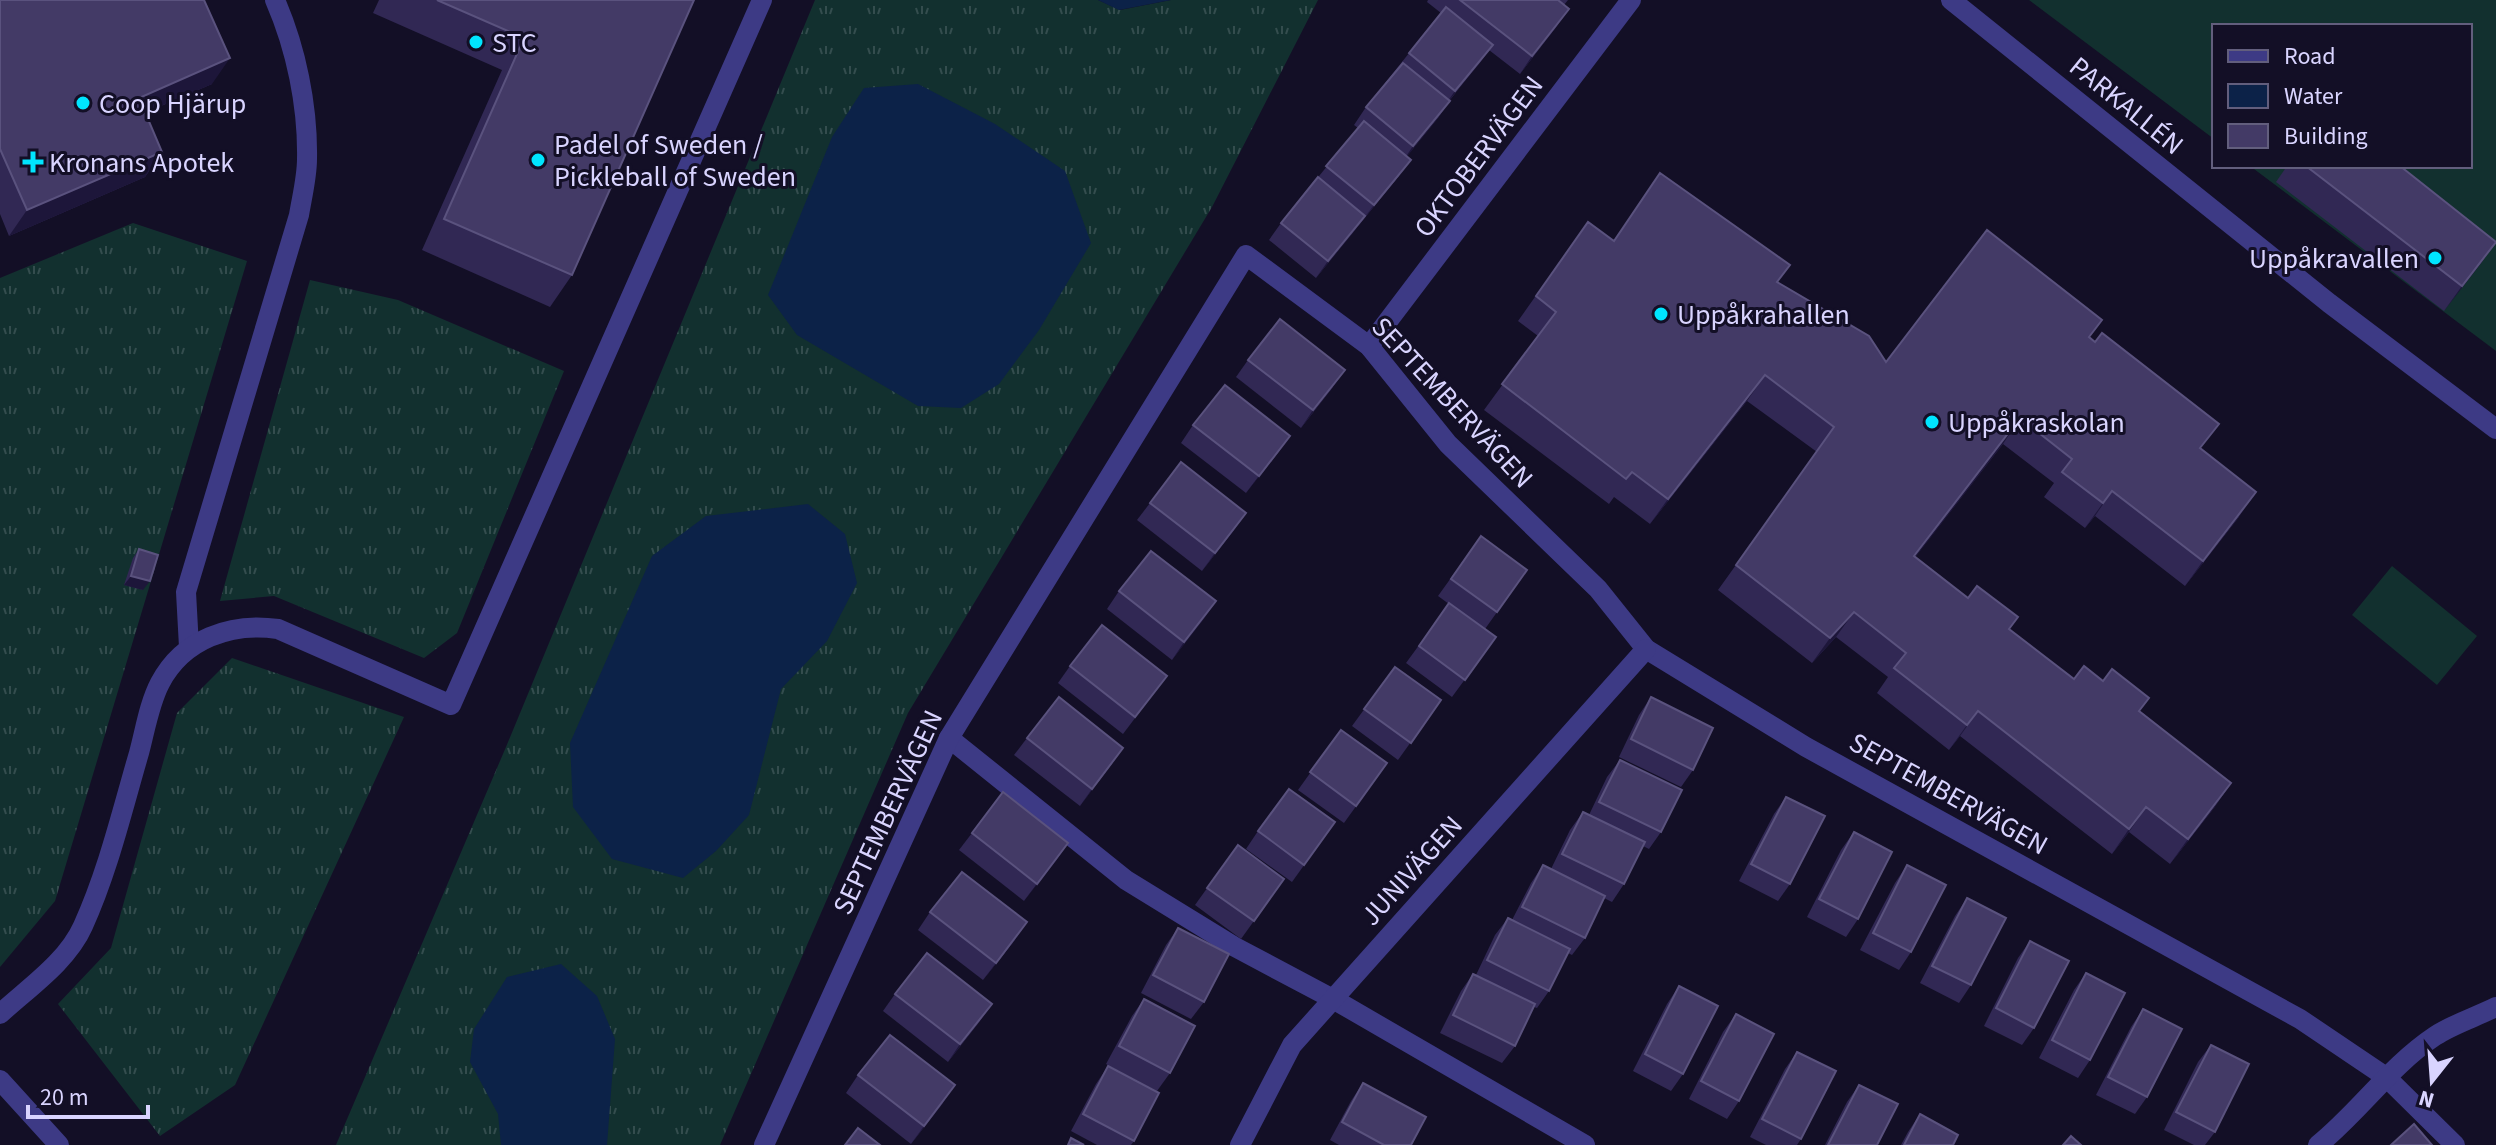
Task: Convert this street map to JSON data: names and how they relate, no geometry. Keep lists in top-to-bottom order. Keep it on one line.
{"streets":{"street":["PARKALLÉN","OKTOBERVÄGEN","SEPTEMBERVÄGEN","JUNIVÄGEN"]},"crossings":[["OKTOBERVÄGEN","SEPTEMBERVÄGEN"],["SEPTEMBERVÄGEN","JUNIVÄGEN"]],"places":{"other":["STC","Coop Hjärup","Padel of Sweden / Pickleball of Sweden","Uppåkravallen","Uppåkrahallen","Uppåkraskolan"],"health":["Kronans Apotek"]},"legend":["Road","Water","Building"],"scale_bar":"20 m","north":"bottom"}
